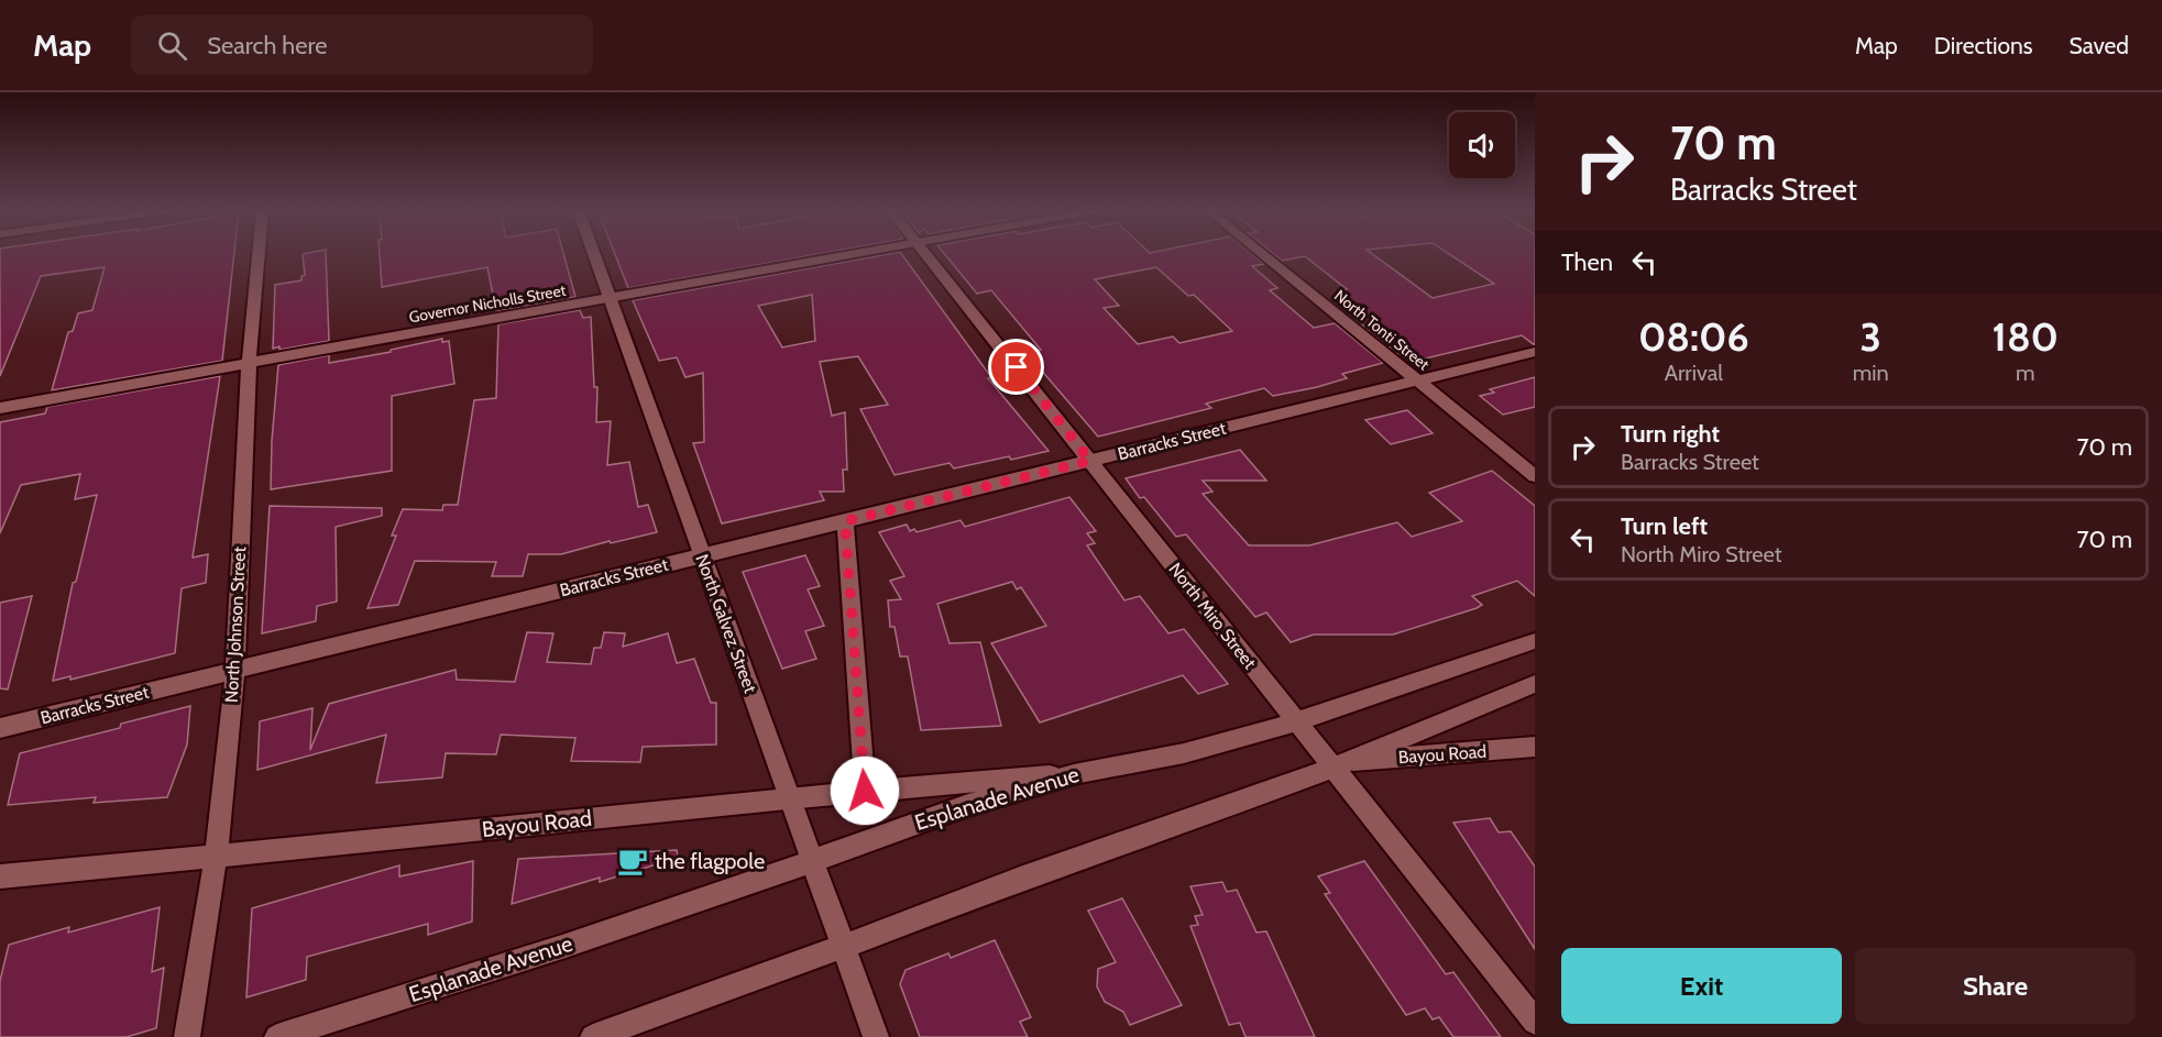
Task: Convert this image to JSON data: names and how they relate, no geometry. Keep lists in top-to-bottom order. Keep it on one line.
{"streets":{"street":["Governor Nicholls Street","North Tonti Street","Barracks Street","North Miro Street","North Galvez Street","North Johnson Street","Bayou Road","Esplanade Avenue"]},"crossings":[["Governor Nicholls Street","North Galvez Street"],["Governor Nicholls Street","North Johnson Street"],["North Tonti Street","Barracks Street"],["Barracks Street","North Miro Street"],["Barracks Street","North Galvez Street"],["Barracks Street","North Johnson Street"],["North Miro Street","Bayou Road"],["North Miro Street","Esplanade Avenue"],["North Galvez Street","Bayou Road"],["North Galvez Street","Esplanade Avenue"],["North Johnson Street","Bayou Road"],["Bayou Road","Esplanade Avenue"]],"places":{"cafe":["the flagpole"]},"page":{"header":"Map","search":"Search here","nav":["Map","Directions","Saved"],"turn":["70 m","Barracks Street"],"then":"Then","eta":["08:06","Arrival","3","min","180","m"],"list":[{"name":"Turn right","note":"Barracks Street","value":"70 m"},{"name":"Turn left","note":"North Miro Street","value":"70 m"}],"buttons":["Exit","Share"]}}
